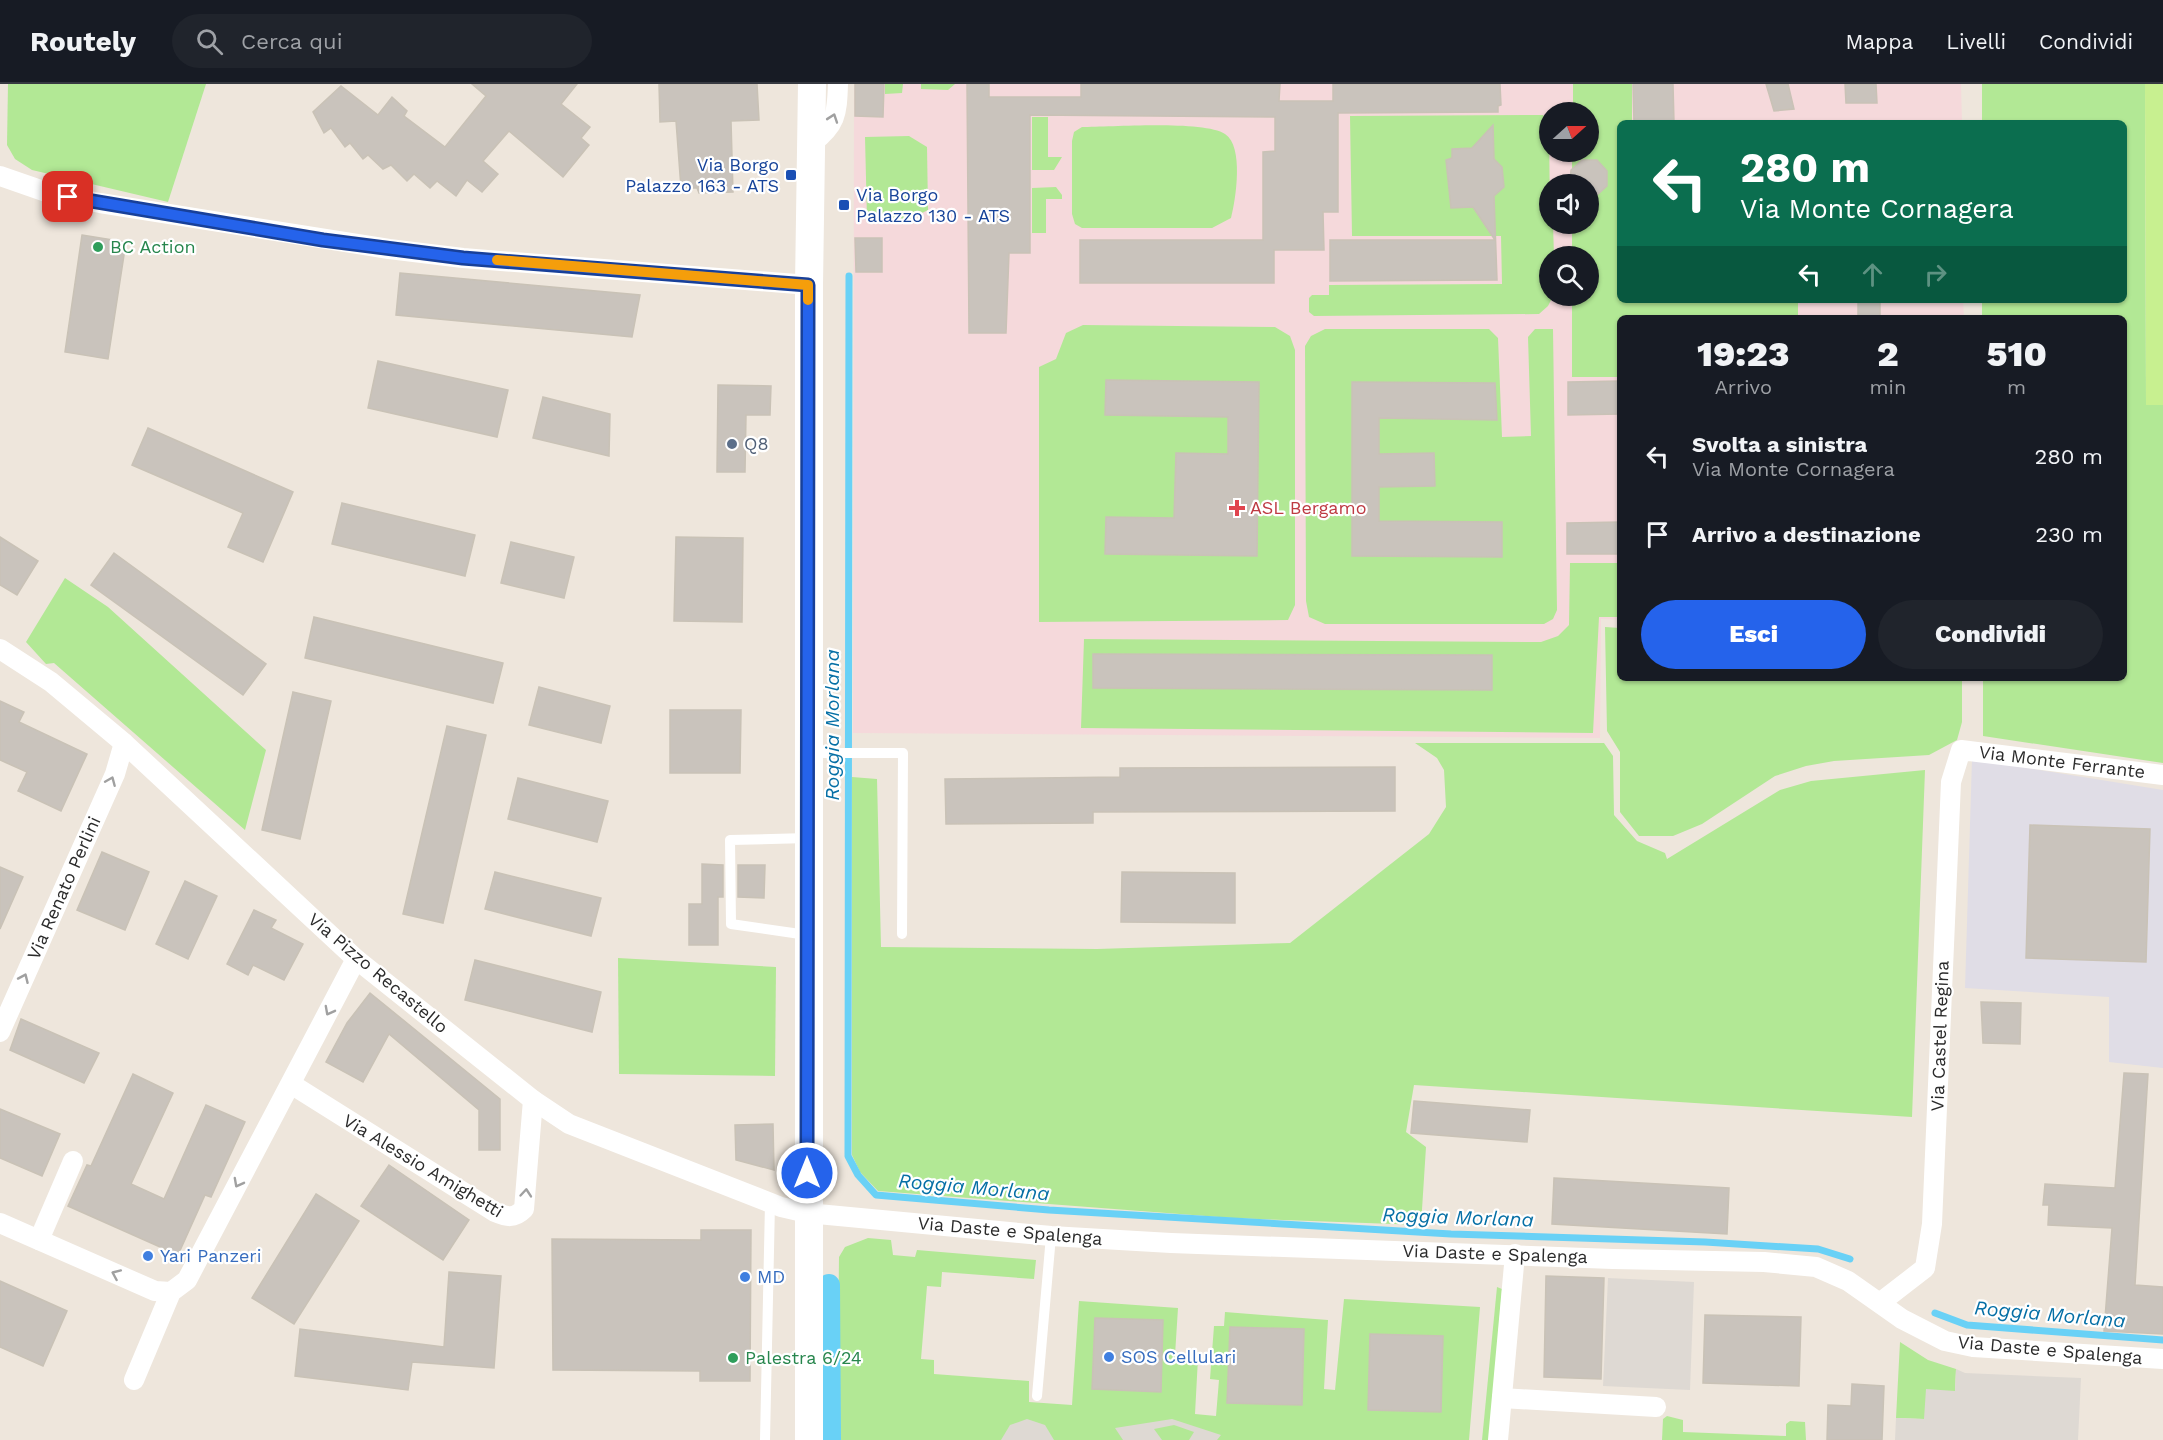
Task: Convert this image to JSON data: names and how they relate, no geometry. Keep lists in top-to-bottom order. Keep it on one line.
{"streets":{"street":["Via Monte Ferrante","Via Renato Perlini","Via Pizzo Recastello","Via Castel Regina","Via Alessio Amighetti","Via Daste e Spalenga"]},"crossings":[["Via Monte Ferrante","Via Castel Regina"],["Via Renato Perlini","Via Pizzo Recastello"],["Via Pizzo Recastello","Via Alessio Amighetti"],["Via Pizzo Recastello","Via Daste e Spalenga"],["Via Castel Regina","Via Daste e Spalenga"]],"one_way":["Via Renato Perlini"],"water":["Roggia Morlana"],"places":{"transit":["Via Borgo Palazzo 163 - ATS","Via Borgo Palazzo 130 - ATS"],"other":["BC Action","Q8","Yari Panzeri","MD","SOS Cellulari","Palestra 6/24"],"health":["ASL Bergamo"]},"north":"right","page":{"header":"Routely","search":"Cerca qui","nav":["Mappa","Livelli","Condividi"],"turn":["280 m","Via Monte Cornagera"],"eta":["19:23","Arrivo","2","min","510","m"],"list":[{"name":"Svolta a sinistra","note":"Via Monte Cornagera","value":"280 m"},{"name":"Arrivo a destinazione","value":"230 m"}],"buttons":["Esci","Condividi"]}}
